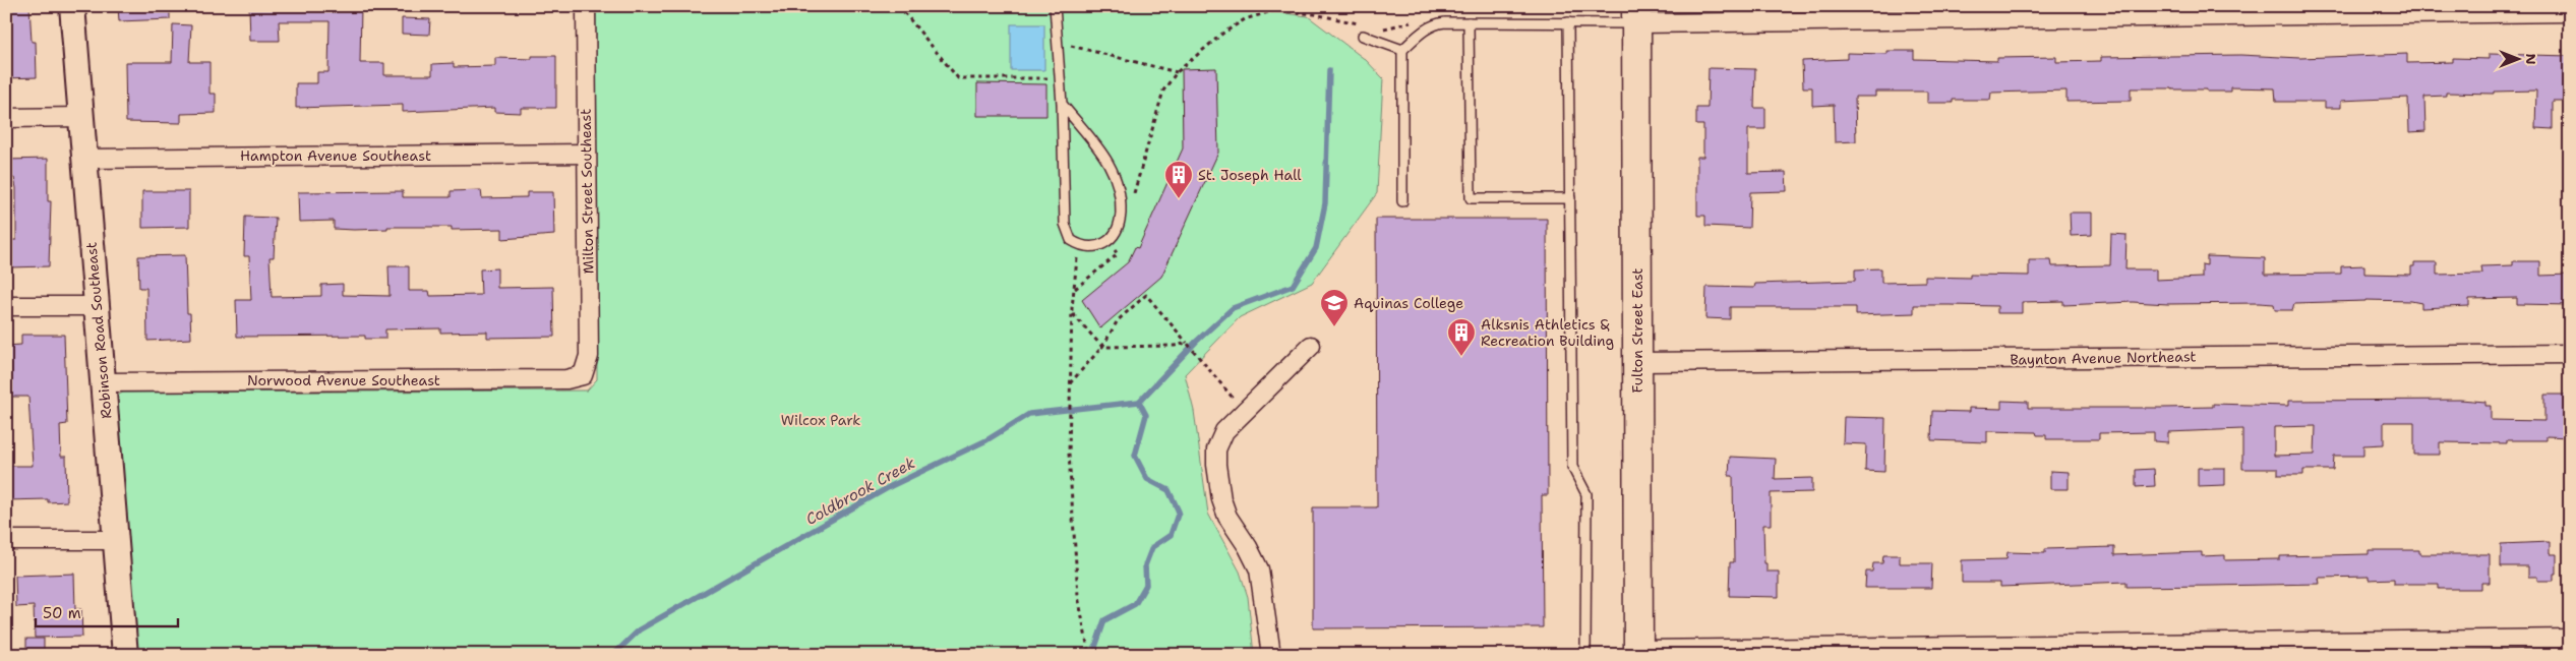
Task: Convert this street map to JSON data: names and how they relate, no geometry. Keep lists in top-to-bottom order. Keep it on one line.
{"streets":{"main road":["Robinson Road Southeast","Fulton Street East"],"street":["Hampton Avenue Southeast","Milton Street Southeast","Baynton Avenue Northeast","Norwood Avenue Southeast"]},"crossings":[["Hampton Avenue Southeast","Milton Street Southeast"],["Hampton Avenue Southeast","Robinson Road Southeast"],["Milton Street Southeast","Norwood Avenue Southeast"],["Robinson Road Southeast","Norwood Avenue Southeast"],["Fulton Street East","Baynton Avenue Northeast"]],"water":["Coldbrook Creek"],"parks":["Wilcox Park"],"places":{"building":["St. Joseph Hall","Alksnis Athletics & Recreation Building"],"school or university":["Aquinas College"]},"scale_bar":"50 m","north":"right"}
